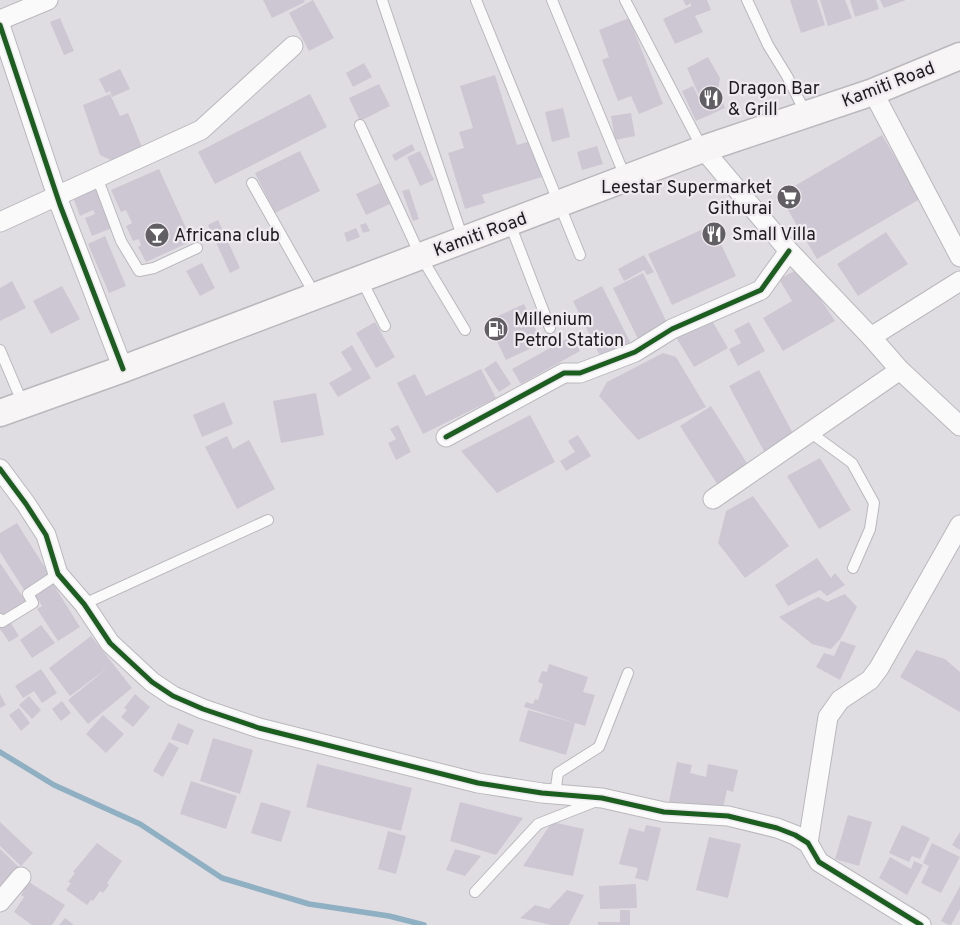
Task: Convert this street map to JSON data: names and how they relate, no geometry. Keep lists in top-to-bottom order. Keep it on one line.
{"streets":{"main road":["Kamiti Road"]},"places":{"restaurant":["Dragon Bar & Grill","Small Villa"],"supermarket":["Leestar Supermarket Githurai"],"bar":["Africana club"],"fuel station":["Millenium Petrol Station"]}}
